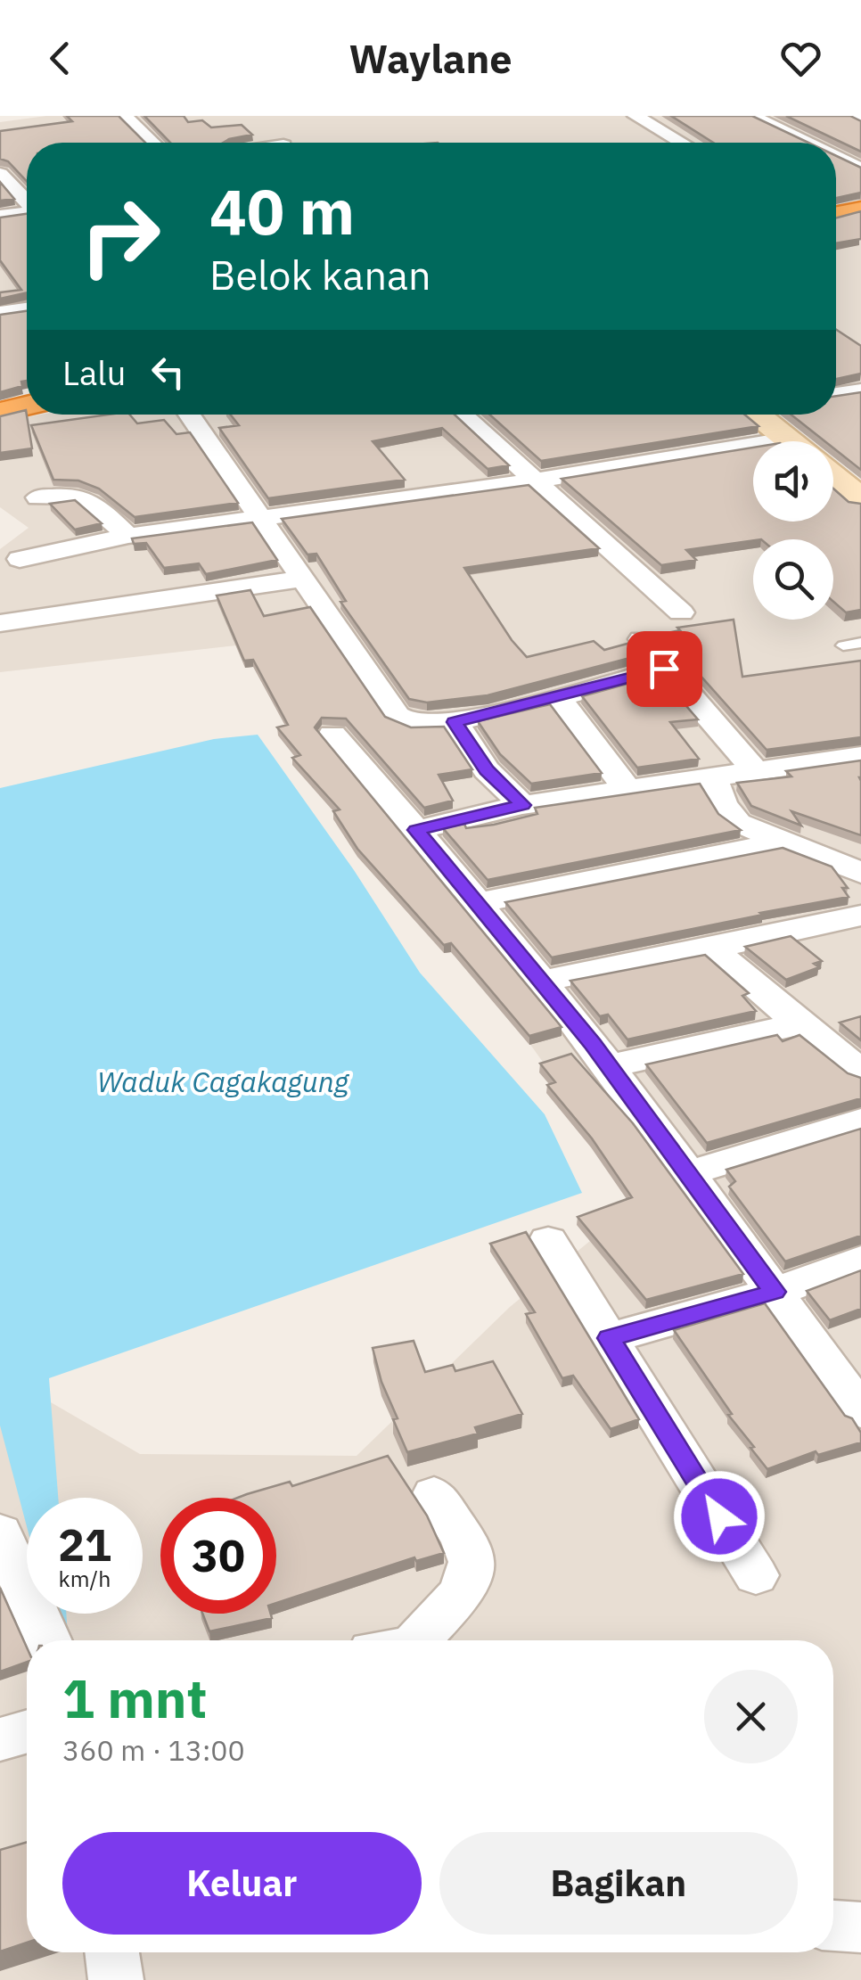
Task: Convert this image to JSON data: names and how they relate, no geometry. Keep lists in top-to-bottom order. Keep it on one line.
{"water":["Waduk Cagakagung"],"page":{"header":"Waylane","turn":["40 m","Belok kanan"],"then":"Lalu","speed":"21 km/h","limit":"30","heading":["1 mnt","360 m · 13:00"],"buttons":["Keluar","Bagikan"]}}
